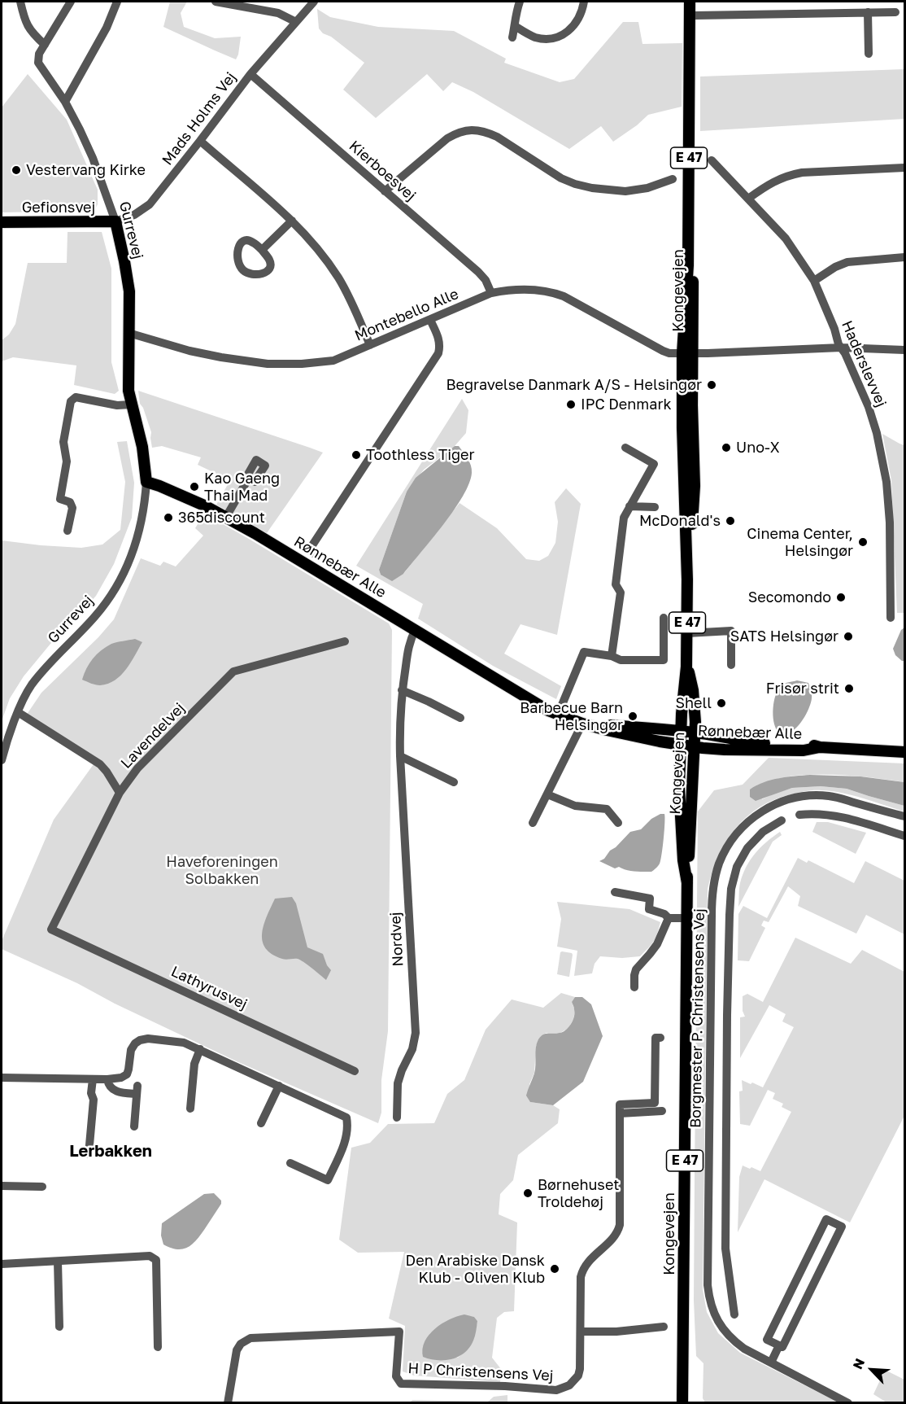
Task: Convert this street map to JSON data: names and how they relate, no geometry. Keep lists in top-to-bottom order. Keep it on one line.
{"streets":{"main road":["E 47","Gefionsvej","Gurrevej","Kongevejen","Rønnebær Alle"],"street":["Mads Holms Vej","Kierboesvej","Montebello Alle","Haderslevvej","Lavendelvej","Nordvej","Lathyrusvej","Borgmester P. Christensens Vej","H P Christensens Vej"]},"crossings":[["Mads Holms Vej","Kierboesvej"],["Mads Holms Vej","Gefionsvej"],["Mads Holms Vej","Gurrevej"],["Kierboesvej","Montebello Alle"],["Gefionsvej","Gurrevej"],["Gurrevej","Montebello Alle"],["Gurrevej","Rønnebær Alle"],["Kongevejen","Montebello Alle"],["Kongevejen","Rønnebær Alle"],["Montebello Alle","Haderslevvej"],["Rønnebær Alle","Nordvej"],["Lavendelvej","Lathyrusvej"]],"districts":["Lerbakken"],"parks":["Haveforeningen Solbakken"],"places":["Vestervang Kirke","Begravelse Danmark A/S - Helsingør","IPC Denmark","Uno-X","Toothless Tiger","Kao Gaeng Thai Mad","365discount","McDonald's","Cinema Center, Helsingør","Secomondo","SATS Helsingør","Frisør strit","Shell","Barbecue Barn Helsingør","Børnehuset Troldehøj","Den Arabiske Dansk Klub - Oliven Klub"],"north":"top left"}
